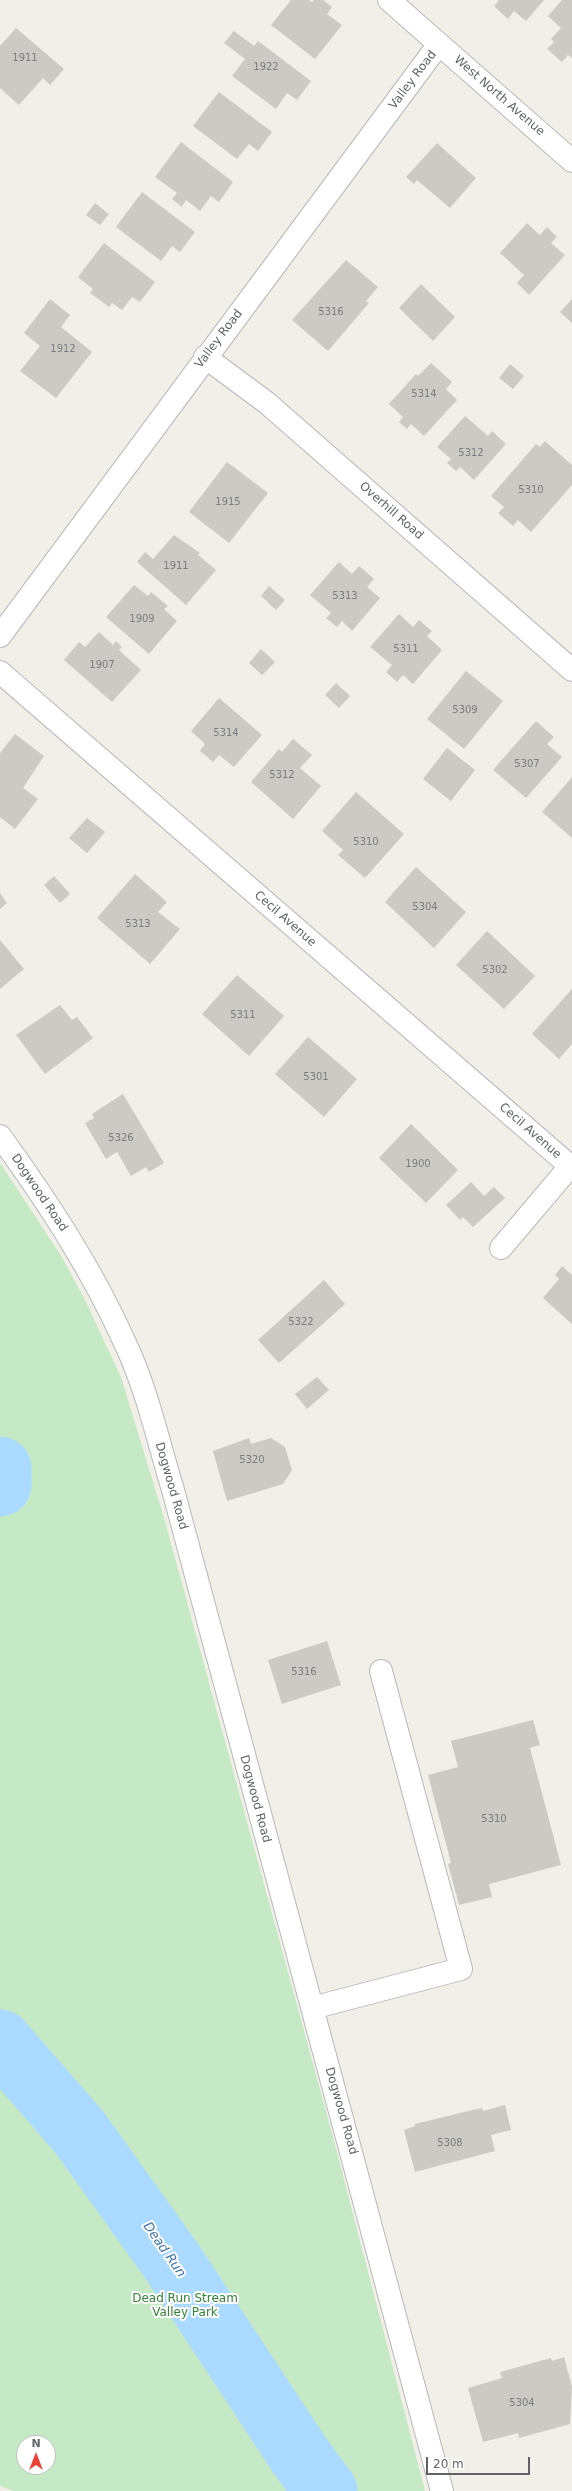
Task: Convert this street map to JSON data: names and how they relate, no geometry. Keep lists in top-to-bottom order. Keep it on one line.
{"streets":{"street":["Valley Road","West North Avenue","Overhill Road","Cecil Avenue","Dogwood Road"]},"crossings":[["Valley Road","West North Avenue"],["Valley Road","Overhill Road"]],"water":["Dead Run"],"parks":["Dead Run Stream Valley Park"],"house_numbers":["1911","1922","5316","1912","5314","5312","5310","1915","1911","5313","1909","5311","1907","5309","5314","5307","5312","5310","5304","5313","5302","5311","5301","5326","1900","5322","5320","5316","5310","5308","5304"],"scale_bar":"20 m","north":"top"}
